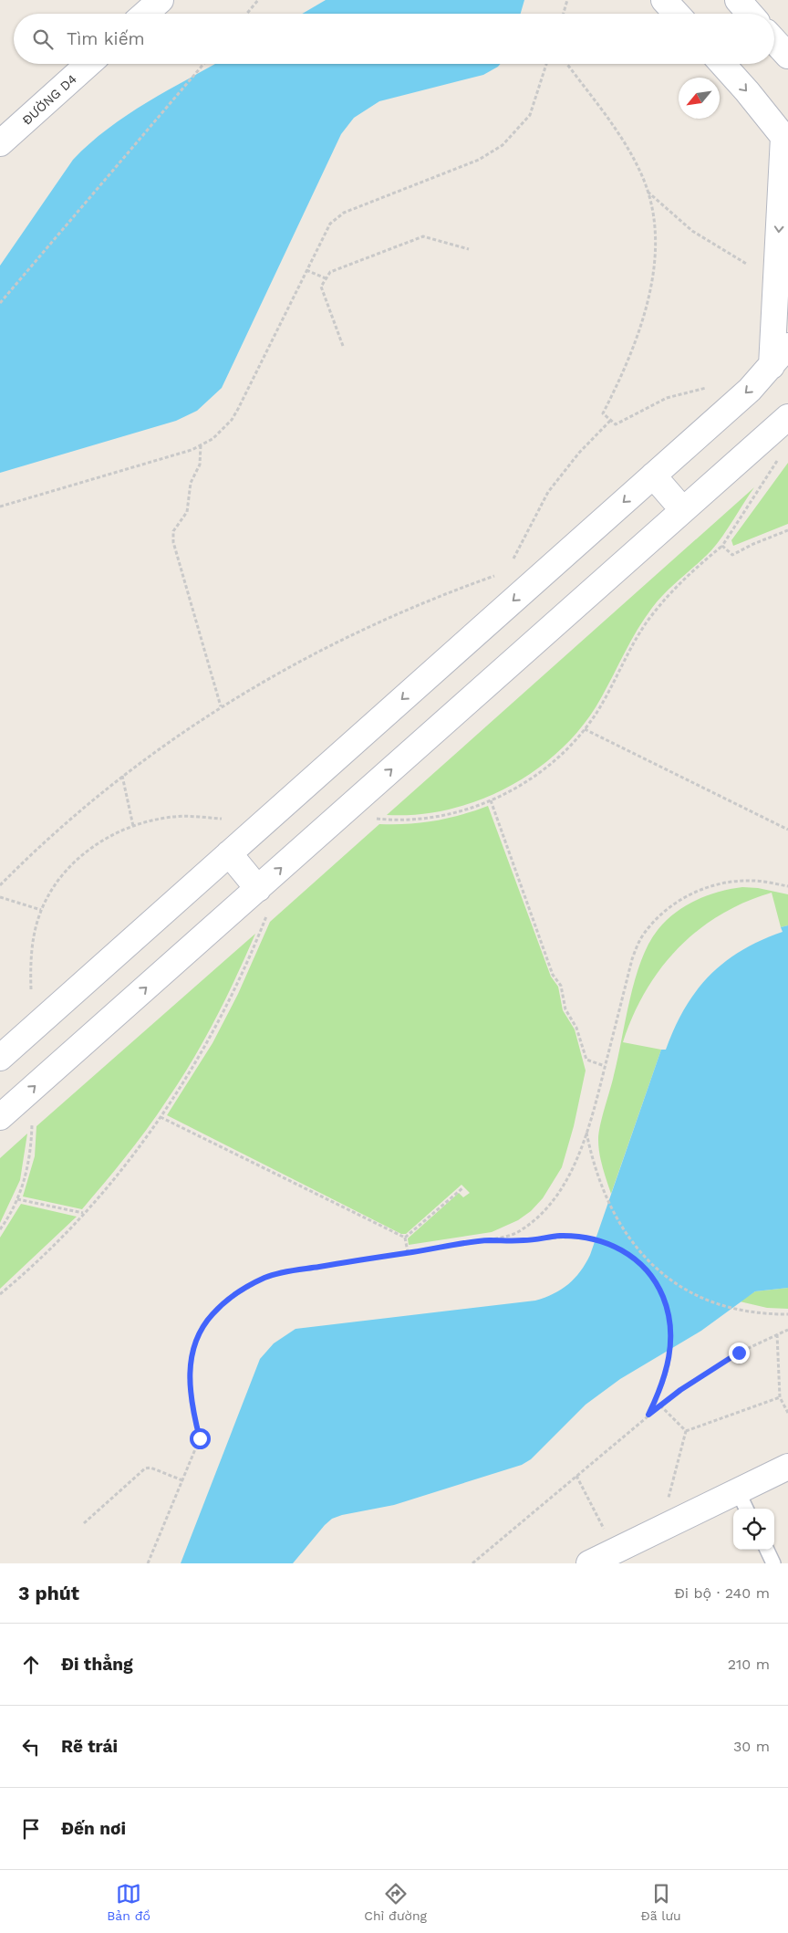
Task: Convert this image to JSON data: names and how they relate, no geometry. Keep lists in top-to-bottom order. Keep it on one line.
{"streets":{"street":["ĐƯỜNG D4"]},"north":"bottom left","page":{"search":"Tìm kiếm","heading":["3 phút","Đi bộ · 240 m"],"list":[["Đi thẳng","210 m"],["Rẽ trái","30 m"],"Đến nơi"],"nav":["Bản đồ","Chỉ đường","Đã lưu"]}}
